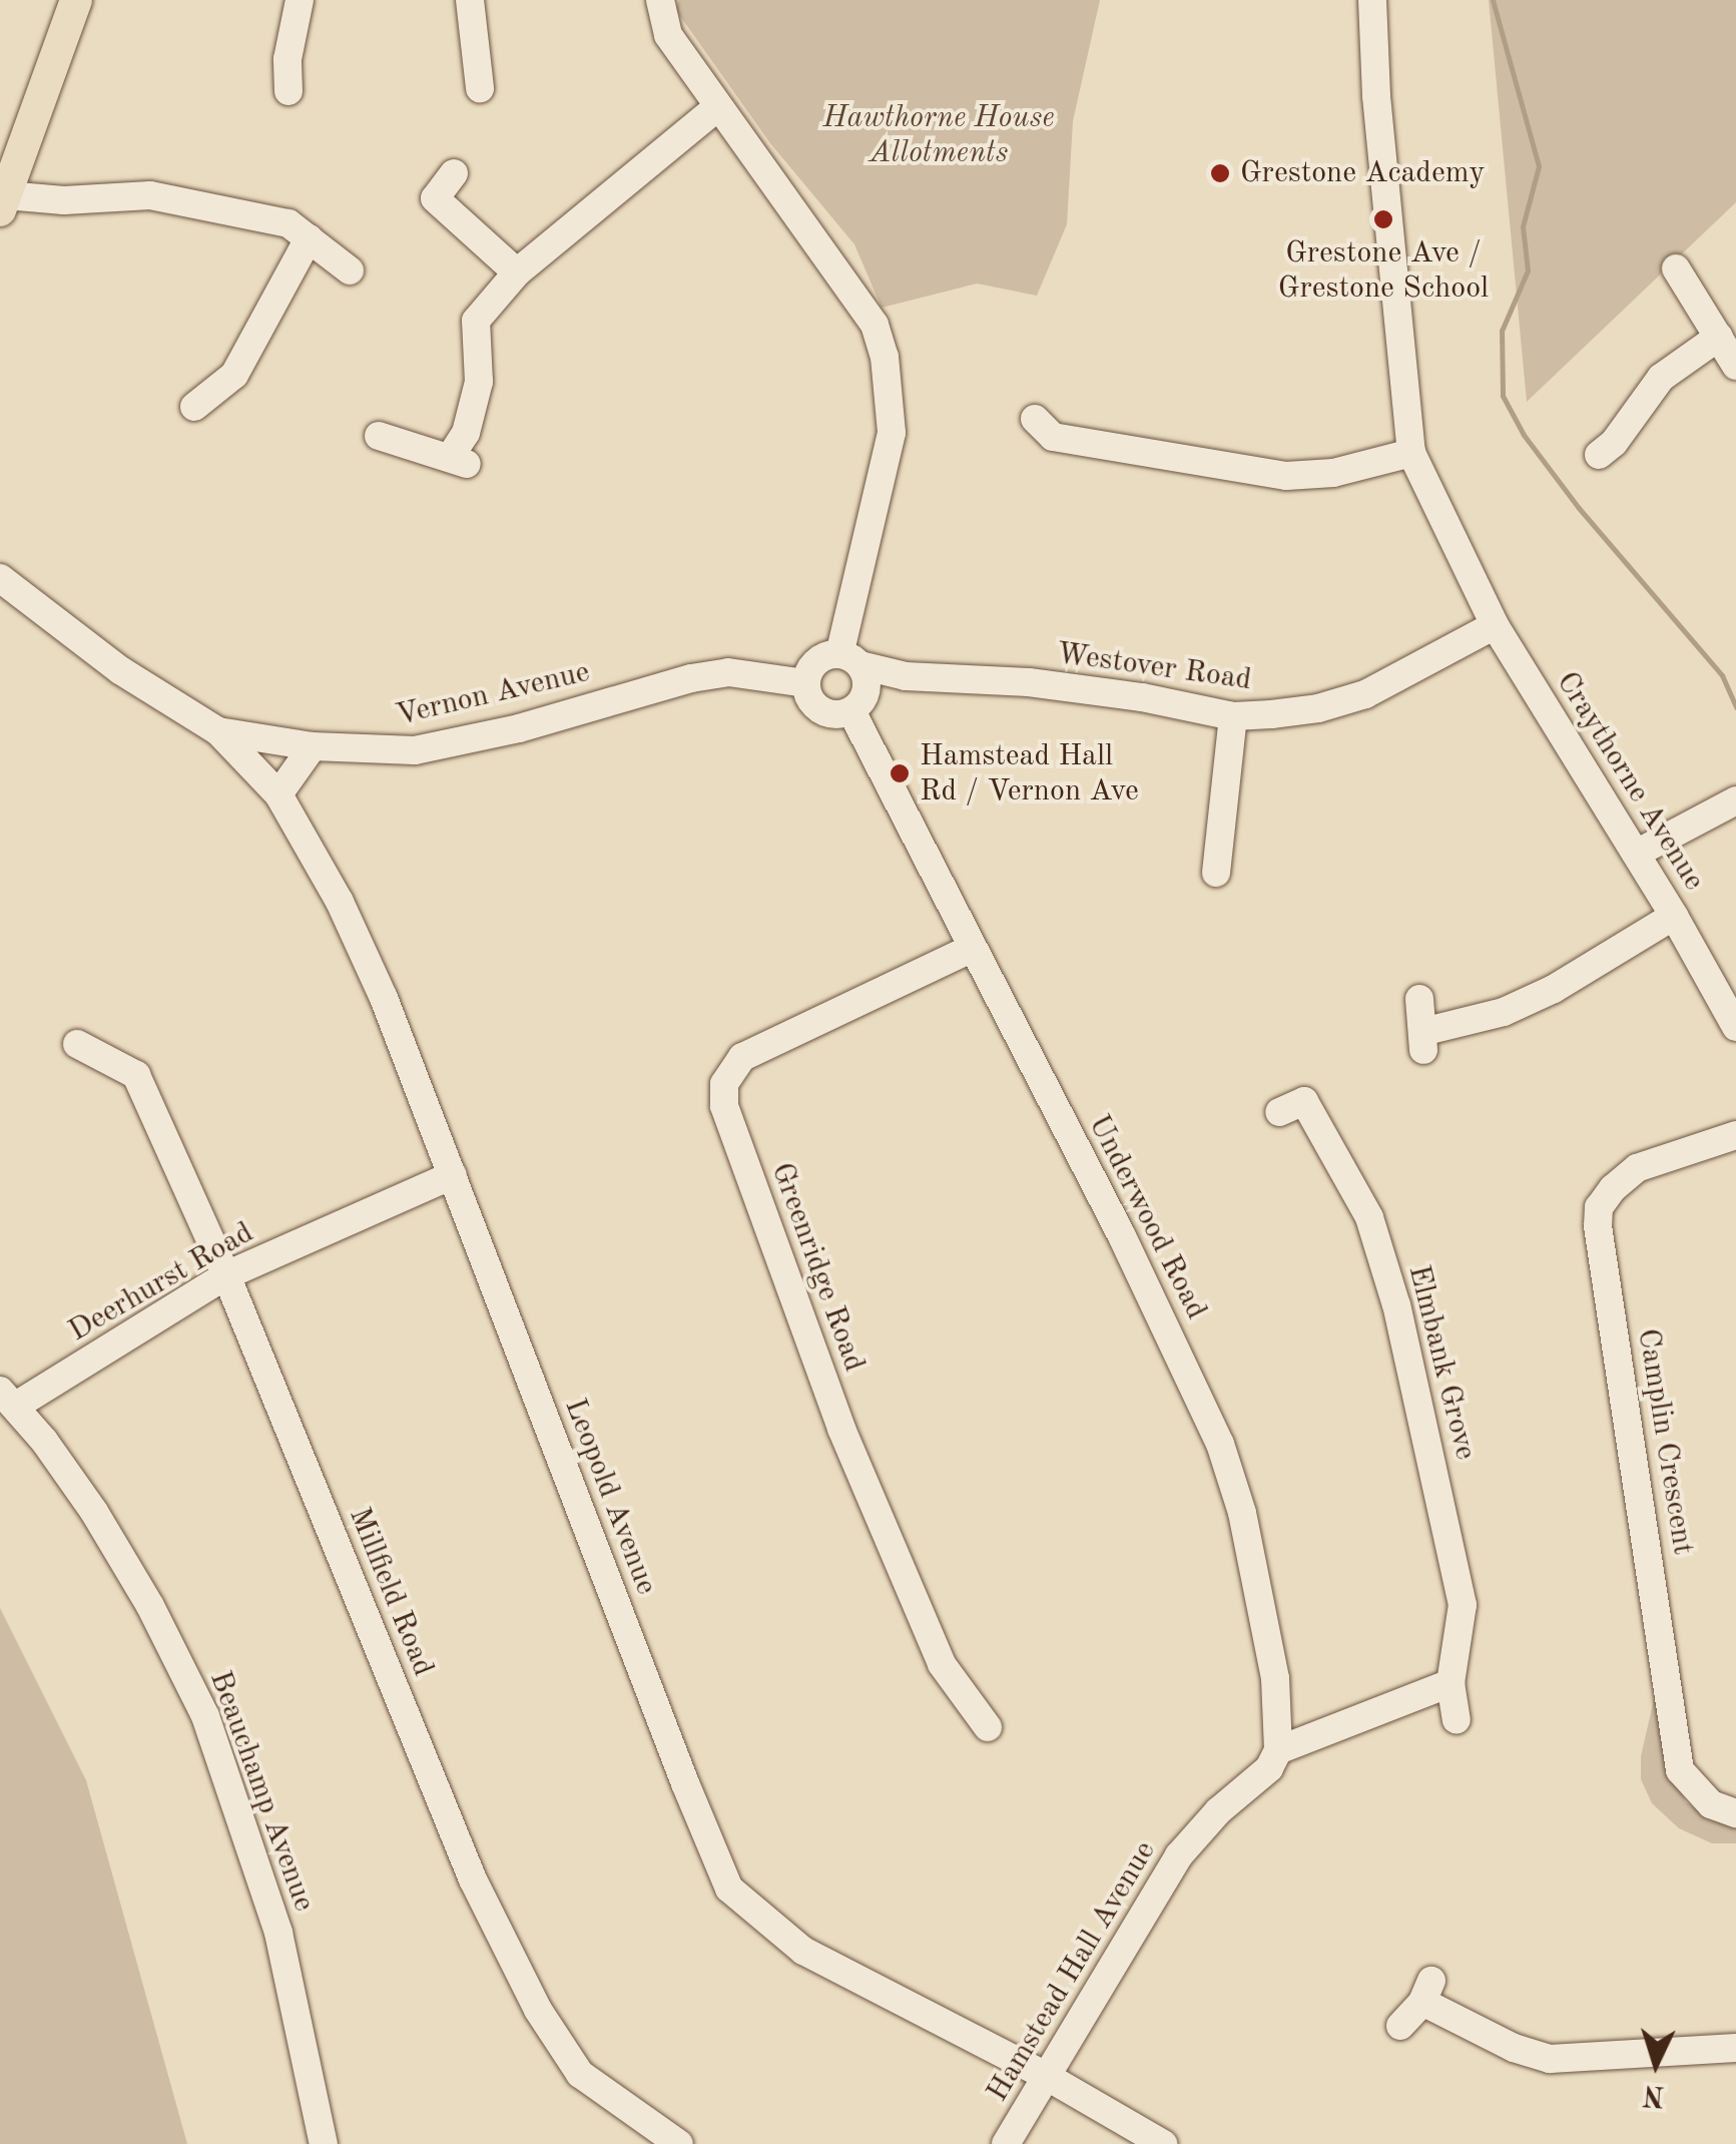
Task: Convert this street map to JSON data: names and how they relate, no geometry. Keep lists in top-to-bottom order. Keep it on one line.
{"streets":{"street":["Westover Road","Vernon Avenue","Craythorne Avenue","Underwood Road","Greenridge Road","Deerhurst Road","Elmbank Grove","Camplin Crescent","Leopold Avenue","Millfield Road","Beauchamp Avenue","Hamstead Hall Avenue"]},"crossings":[["Westover Road","Vernon Avenue"],["Westover Road","Craythorne Avenue"],["Westover Road","Underwood Road"],["Vernon Avenue","Underwood Road"],["Vernon Avenue","Leopold Avenue"],["Underwood Road","Greenridge Road"],["Underwood Road","Hamstead Hall Avenue"],["Deerhurst Road","Leopold Avenue"],["Deerhurst Road","Millfield Road"],["Deerhurst Road","Beauchamp Avenue"],["Leopold Avenue","Hamstead Hall Avenue"]],"parks":["Hawthorne House Allotments"],"places":["Grestone Academy","Grestone Ave / Grestone School","Hamstead Hall Rd / Vernon Ave"],"north":"bottom"}
